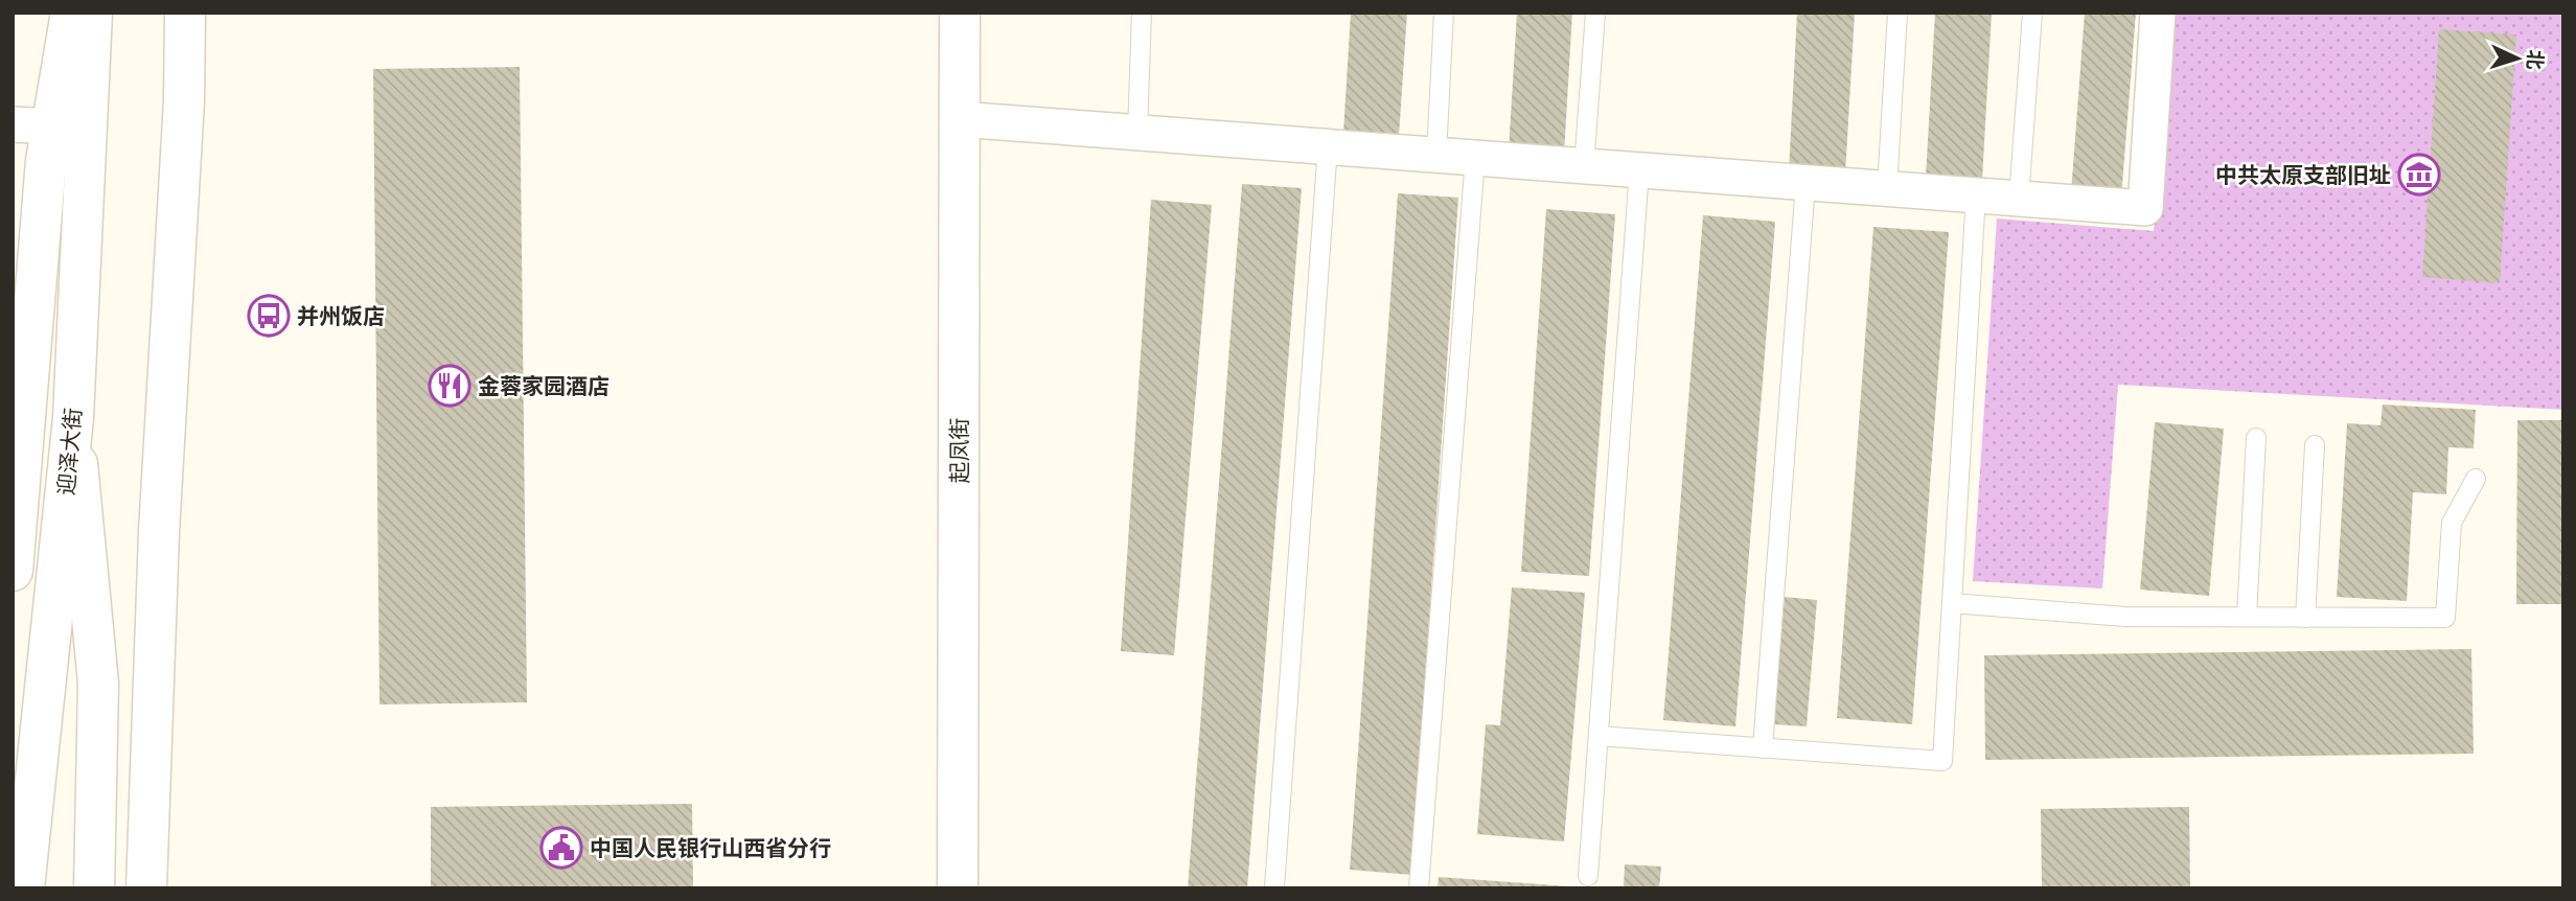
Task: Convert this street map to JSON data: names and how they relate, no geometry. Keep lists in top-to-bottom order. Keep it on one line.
{"streets":{"main road":["起凤街","迎泽大街"]},"places":{"museum":["中共太原支部旧址"],"bus stop":["并州饭店"],"restaurant":["金蓉家园酒店"],"public building":["中国人民银行山西省分行"]},"north":"right"}
